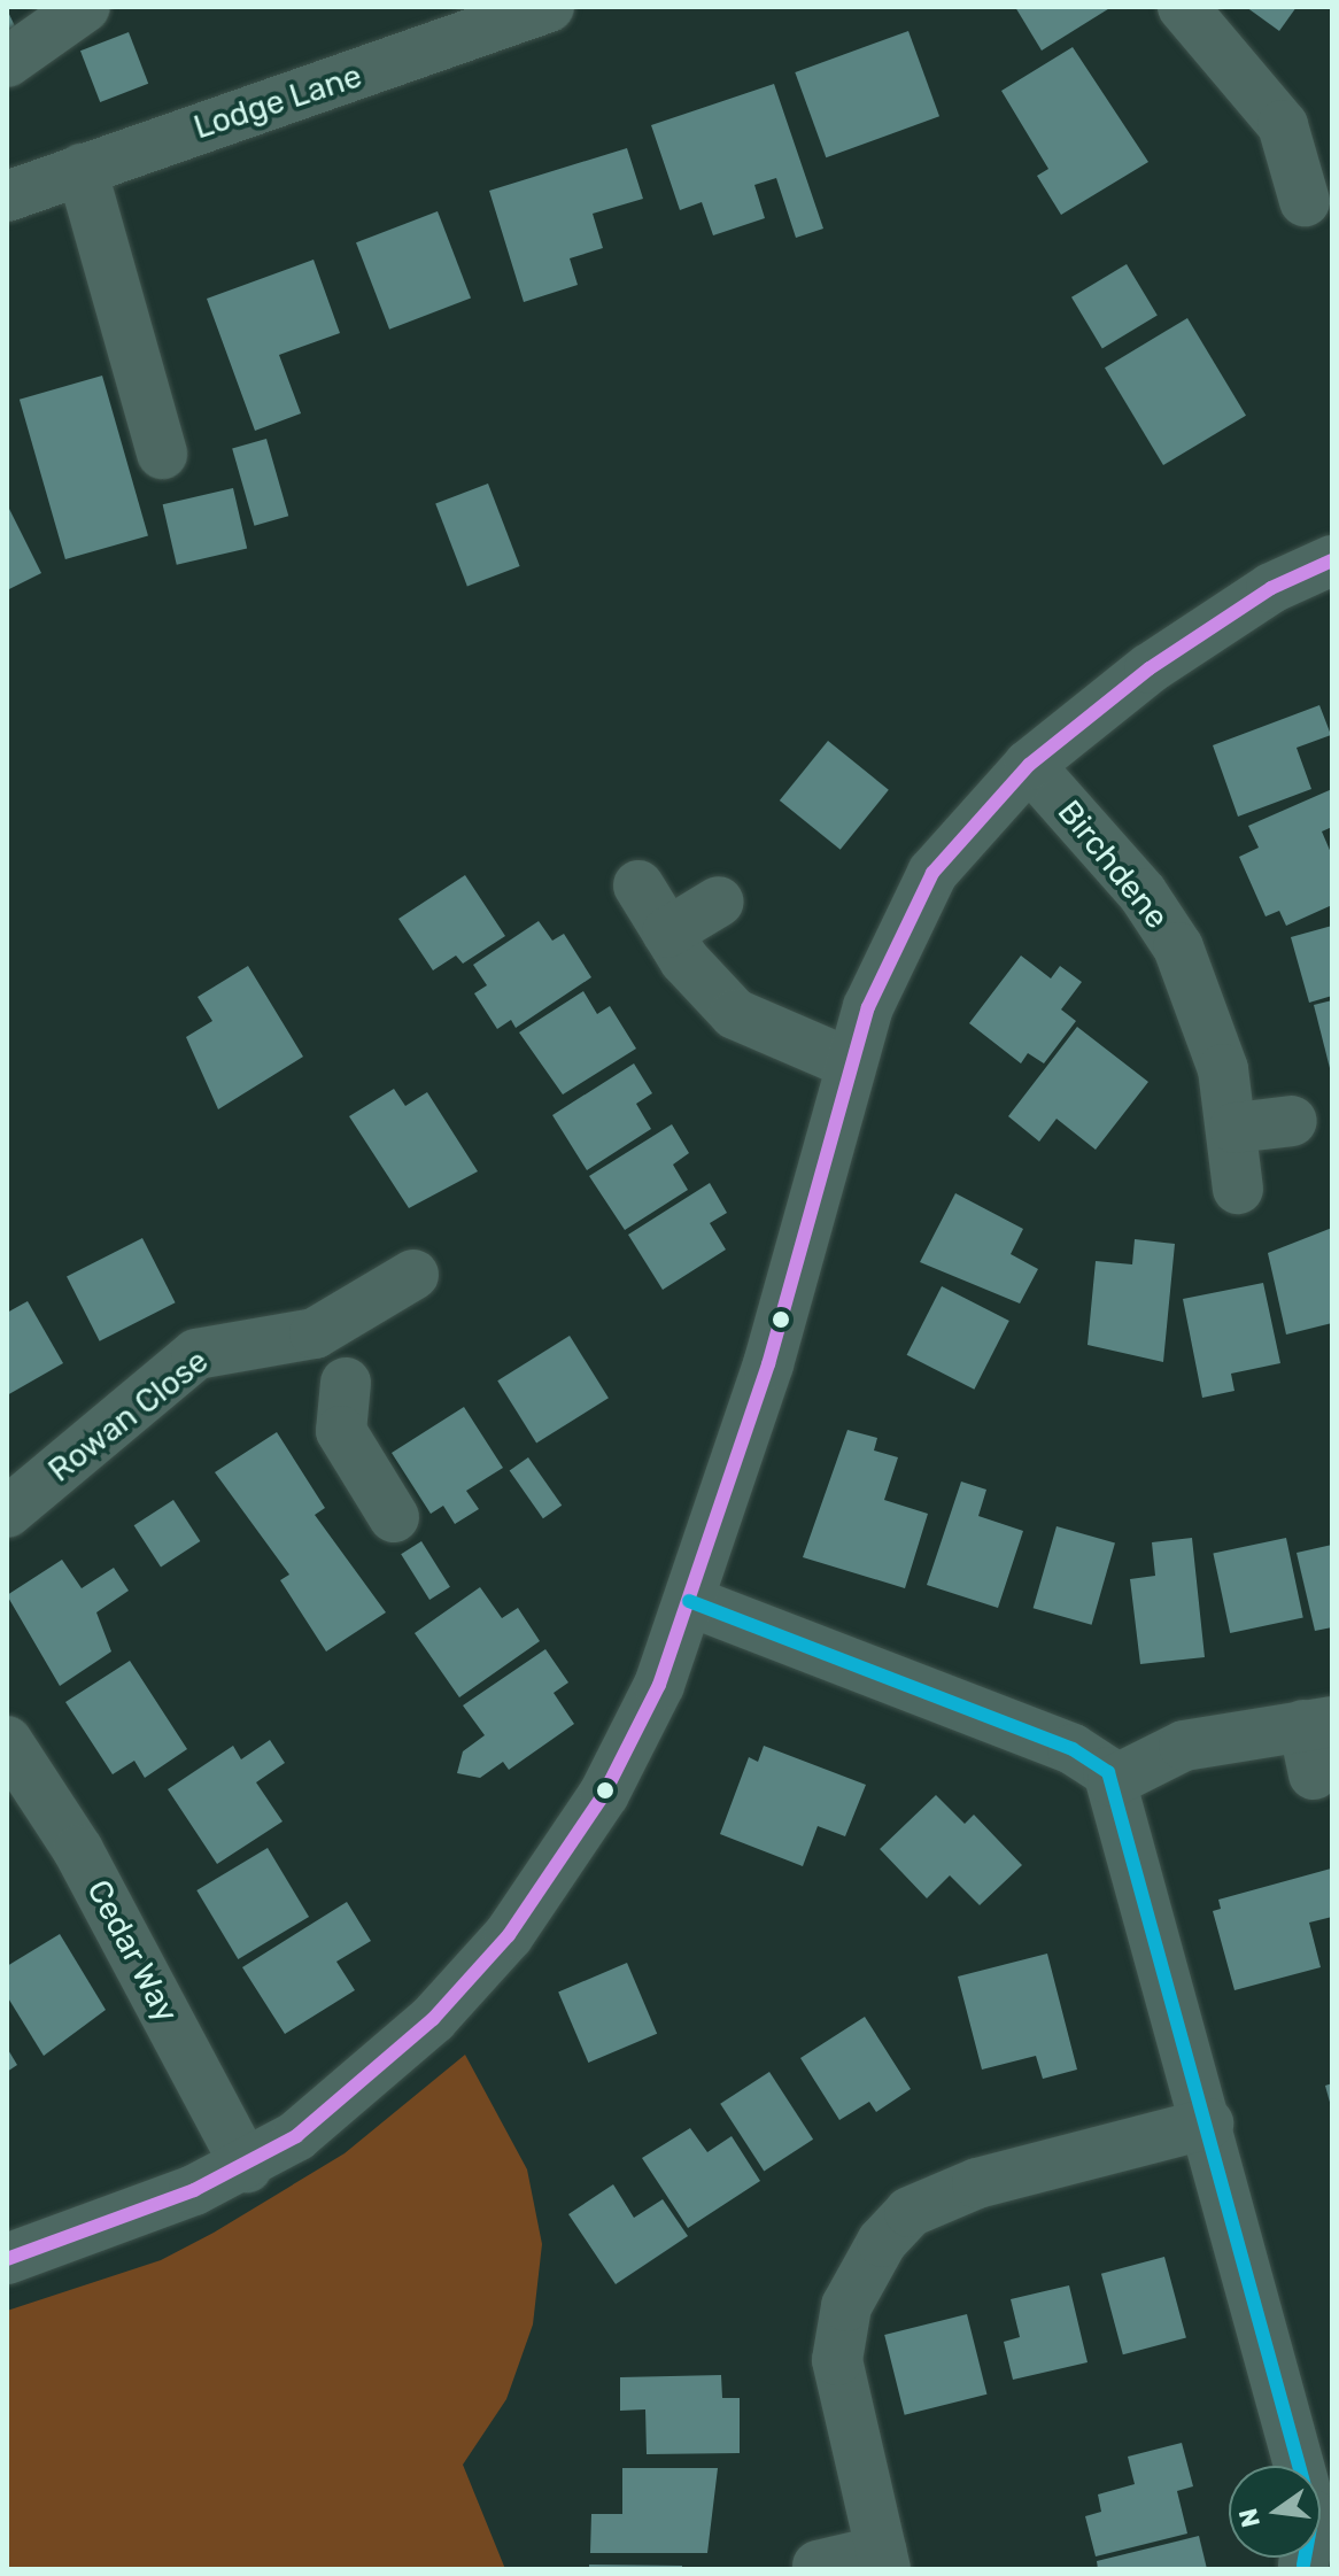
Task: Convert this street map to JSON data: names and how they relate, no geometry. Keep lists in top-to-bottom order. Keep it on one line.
{"streets":{"street":["Lodge Lane","Birchdene","Rowan Close","Cedar Way"]},"north":"left"}
